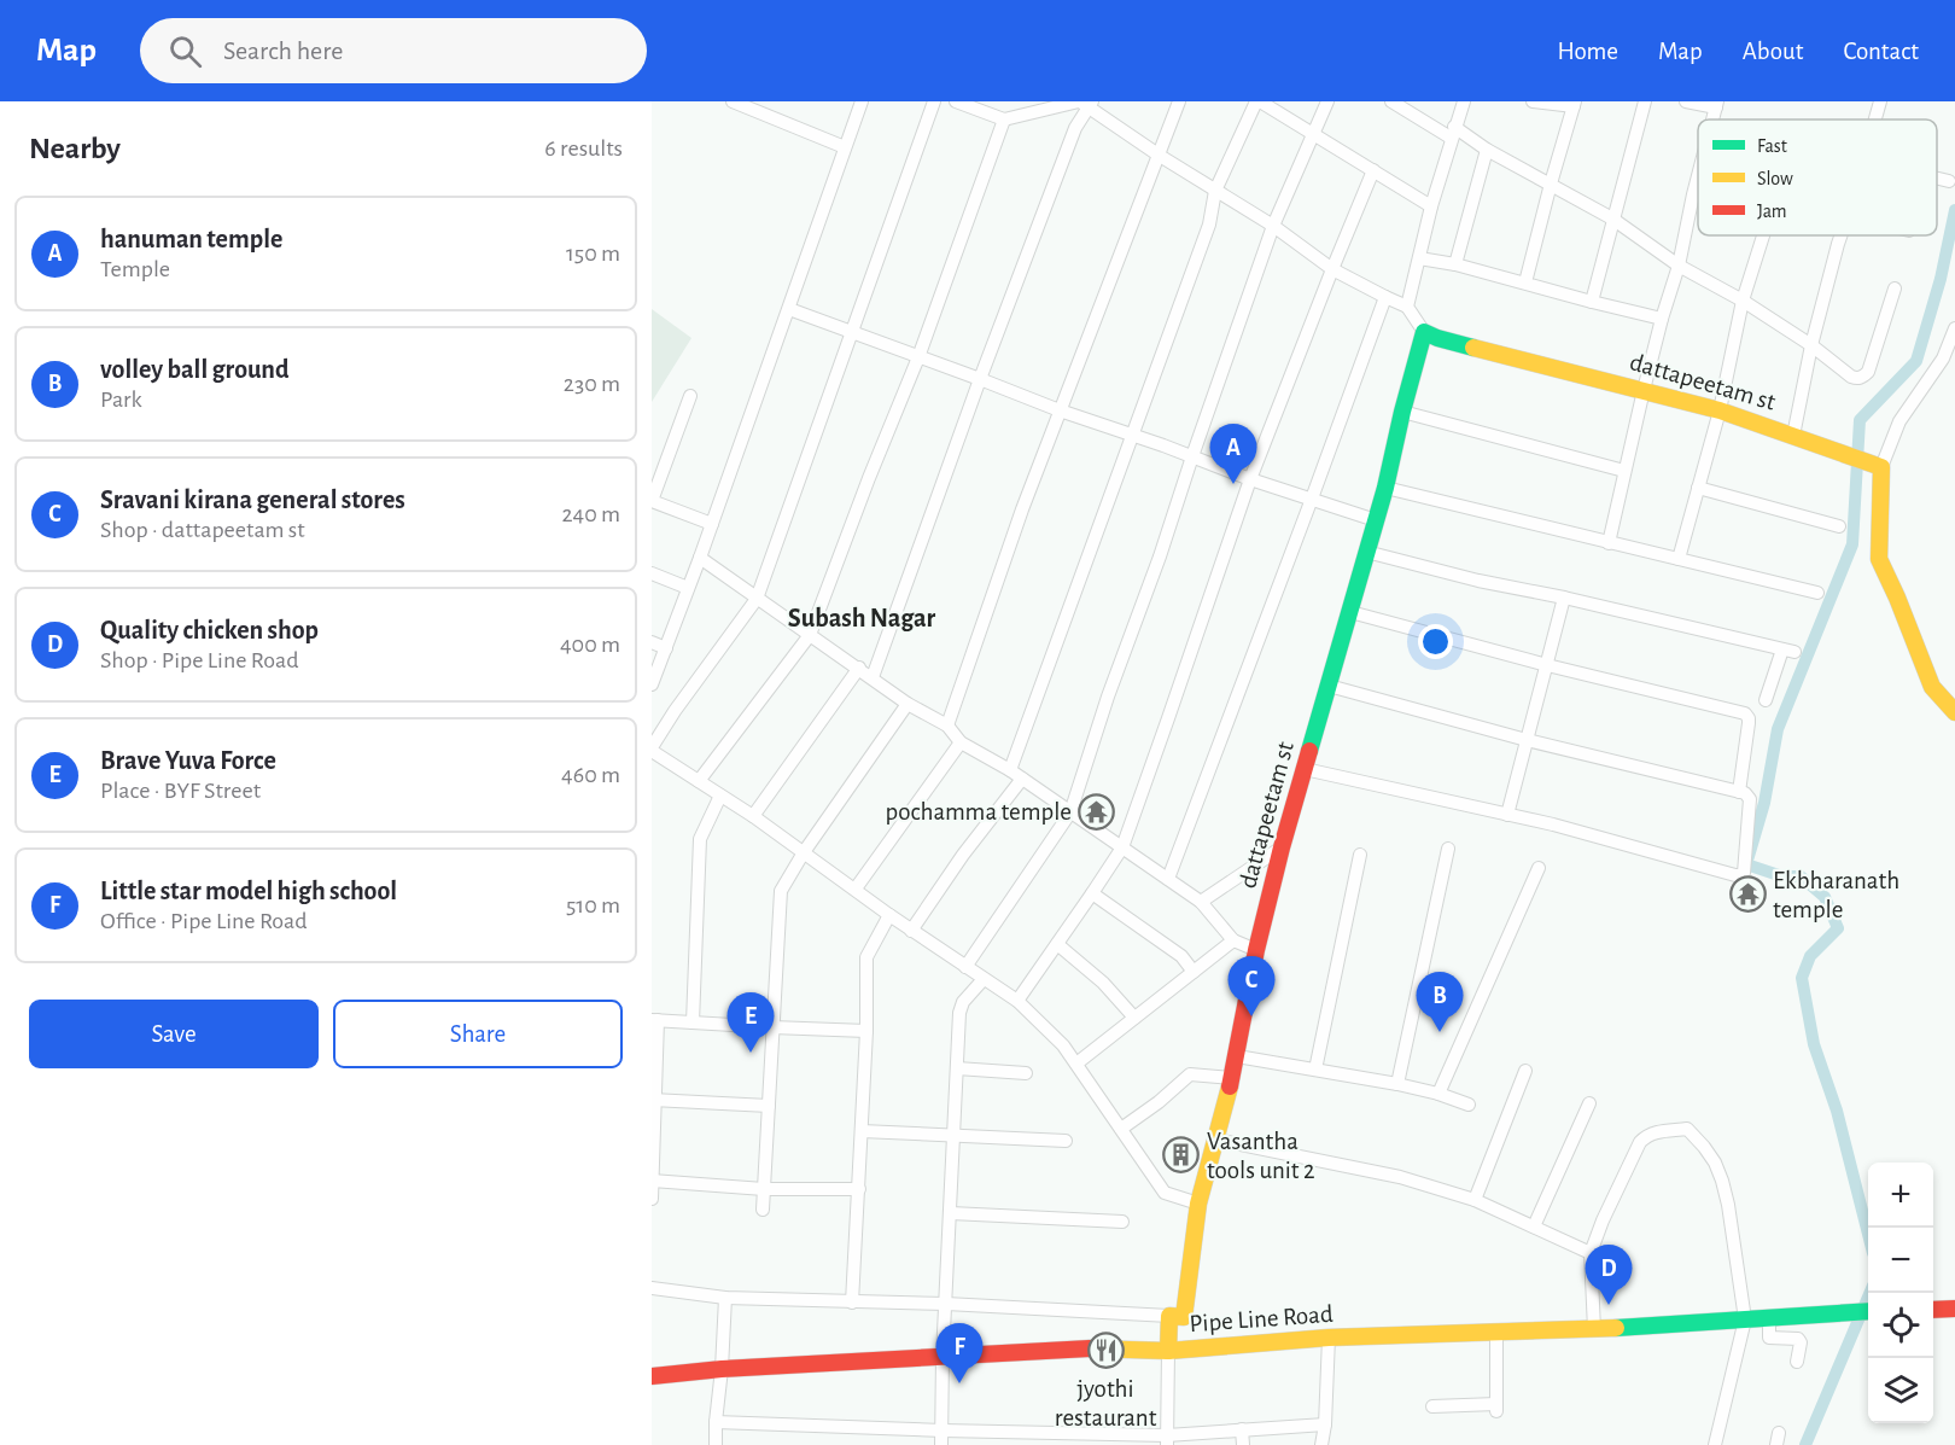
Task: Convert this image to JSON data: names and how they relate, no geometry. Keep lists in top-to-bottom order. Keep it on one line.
{"streets":{"street":["dattapeetam st","Pipe Line Road"]},"crossings":[["dattapeetam st","Pipe Line Road"]],"districts":["Subash Nagar"],"places":{"temple":["pochamma temple","Ekbharanath temple"],"building":["Vasantha tools unit 2"],"restaurant":["jyothi restaurant"]},"legend":["Fast","Slow","Jam"],"page":{"header":"Map","search":"Search here","nav":["Home","Map","About","Contact"],"heading":["Nearby","6 results"],"list":[{"mark":"A","name":"hanuman temple","note":"Temple","value":"150 m"},{"mark":"B","name":"volley ball ground","note":"Park","value":"230 m"},{"mark":"C","name":"Sravani kirana general stores","note":"Shop · dattapeetam st","value":"240 m"},{"mark":"D","name":"Quality chicken shop","note":"Shop · Pipe Line Road","value":"400 m"},{"mark":"E","name":"Brave Yuva Force","note":"Place · BYF Street","value":"460 m"},{"mark":"F","name":"Little star model high school","note":"Office · Pipe Line Road","value":"510 m"}],"pins":["A","C","B","E","D","F"],"buttons":["Save","Share"],"map_buttons":["+","−"]}}
